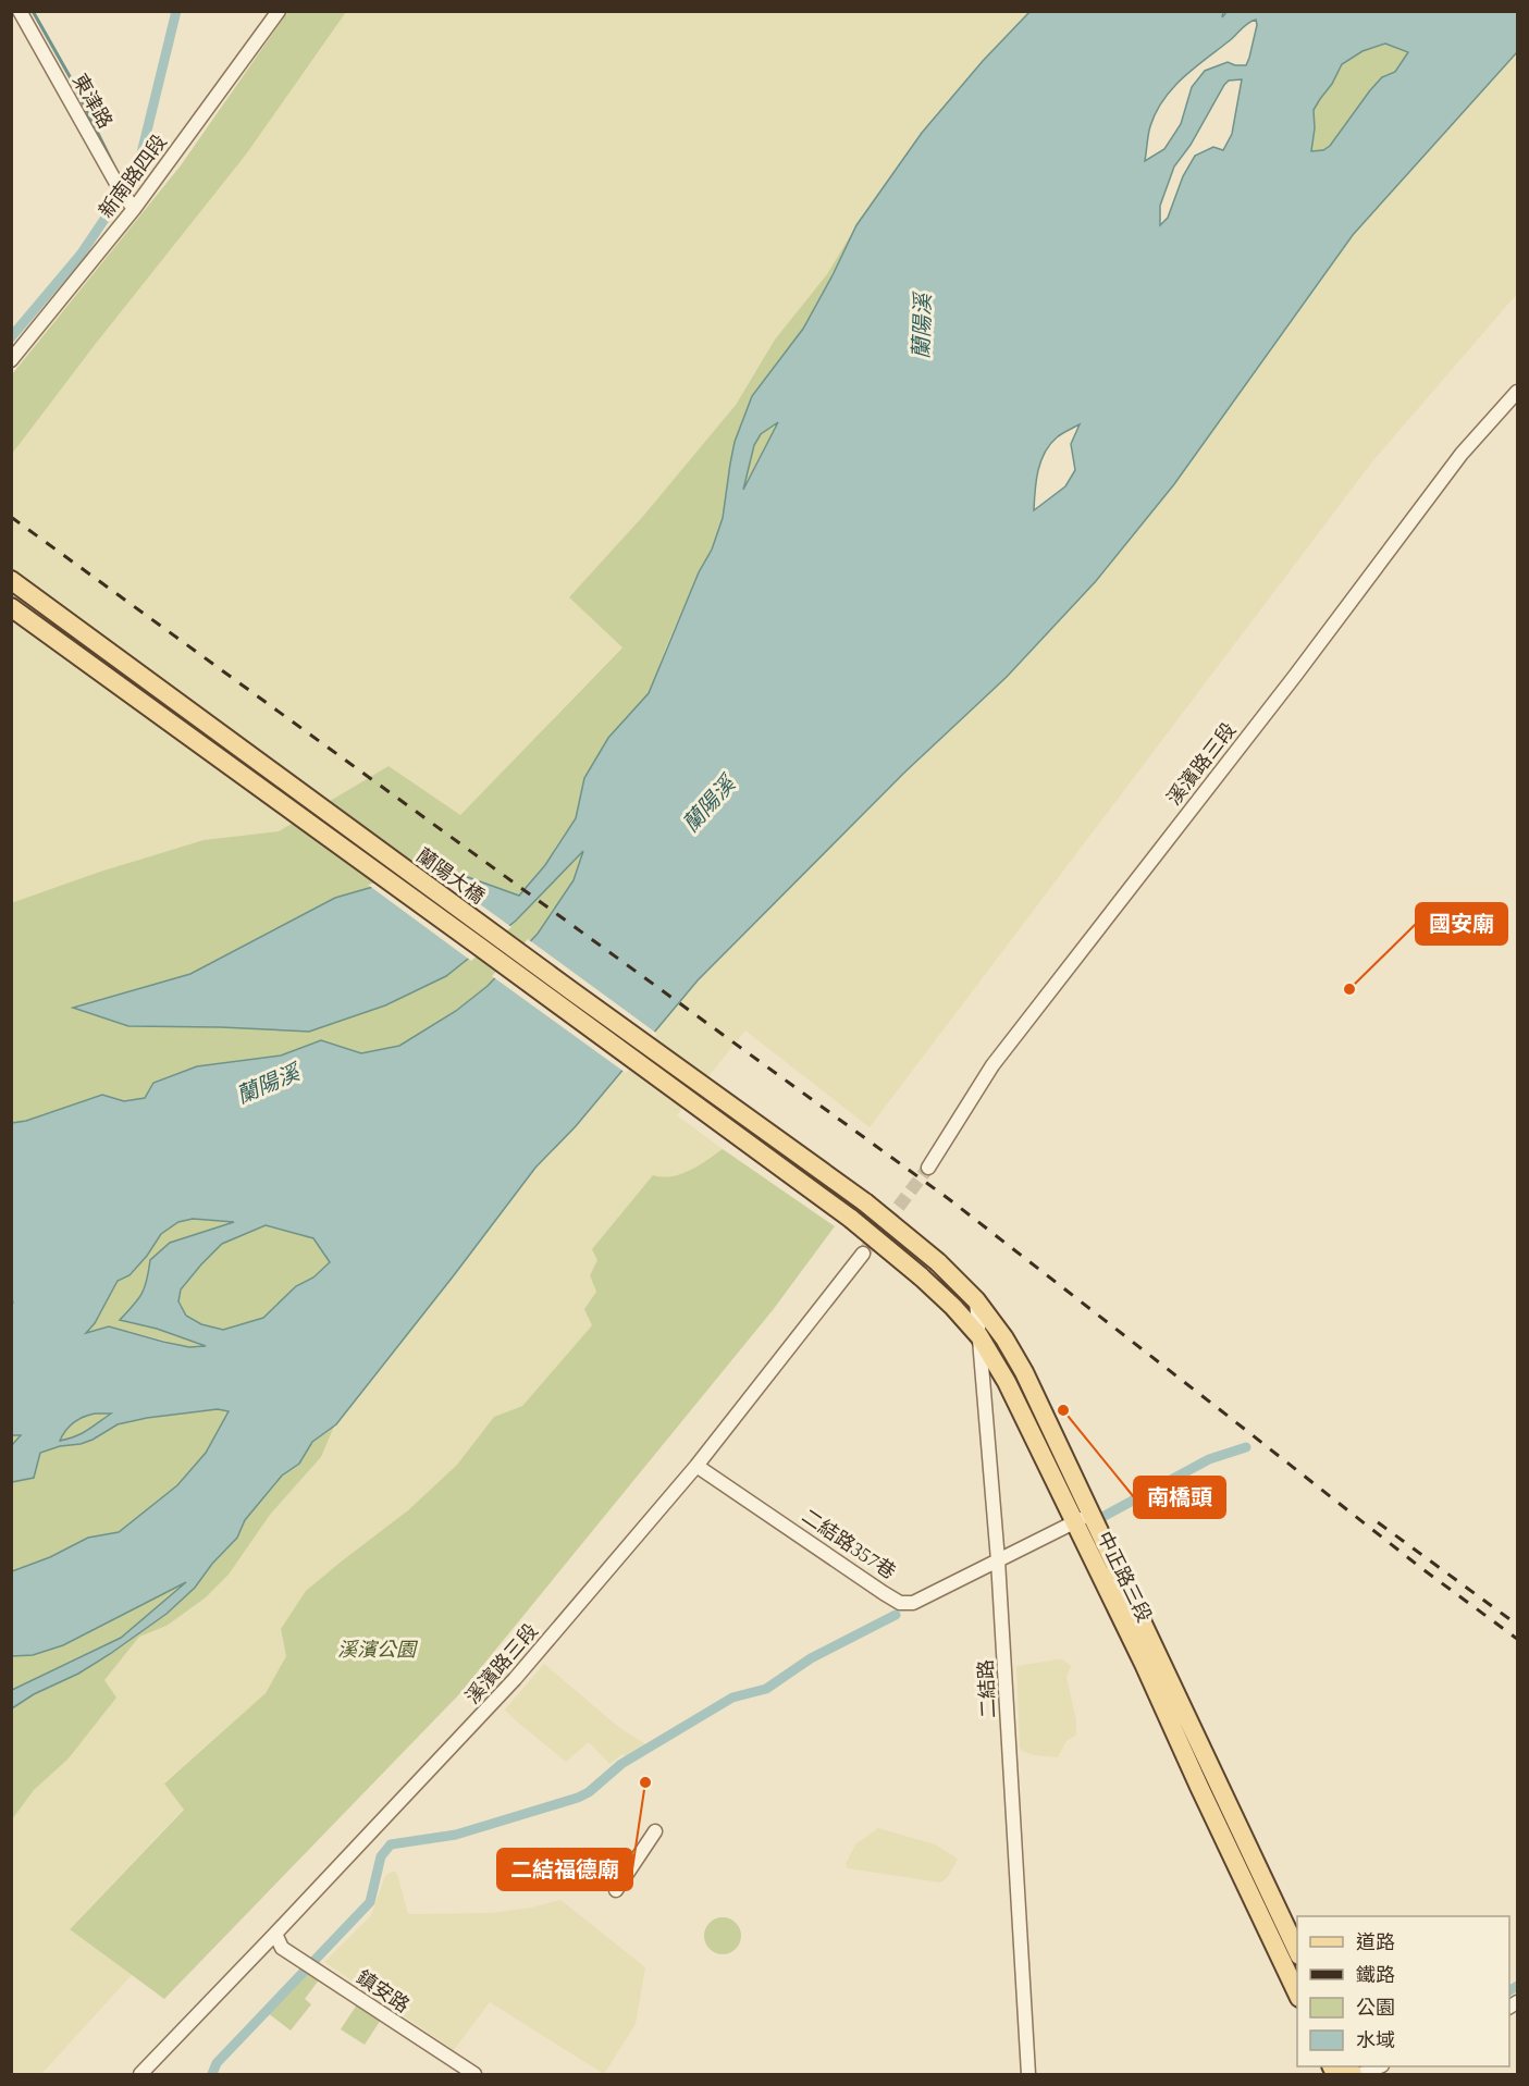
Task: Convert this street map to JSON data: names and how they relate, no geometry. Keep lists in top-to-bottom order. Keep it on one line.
{"streets":{"main road":["蘭陽大橋","中正路三段"],"street":["東津路","新南路四段","溪濱路三段","二結路357巷","二結路","鎮安路"]},"crossings":[["東津路","新南路四段"],["溪濱路三段","二結路357巷"],["溪濱路三段","鎮安路"],["蘭陽大橋","中正路三段"],["二結路357巷","中正路三段"],["二結路357巷","二結路"],["中正路三段","二結路"]],"water":["蘭陽溪"],"parks":["溪濱公園"],"places":["國安廟","南橋頭","二結福德廟"],"legend":["道路","鐵路","公園","水域"]}
